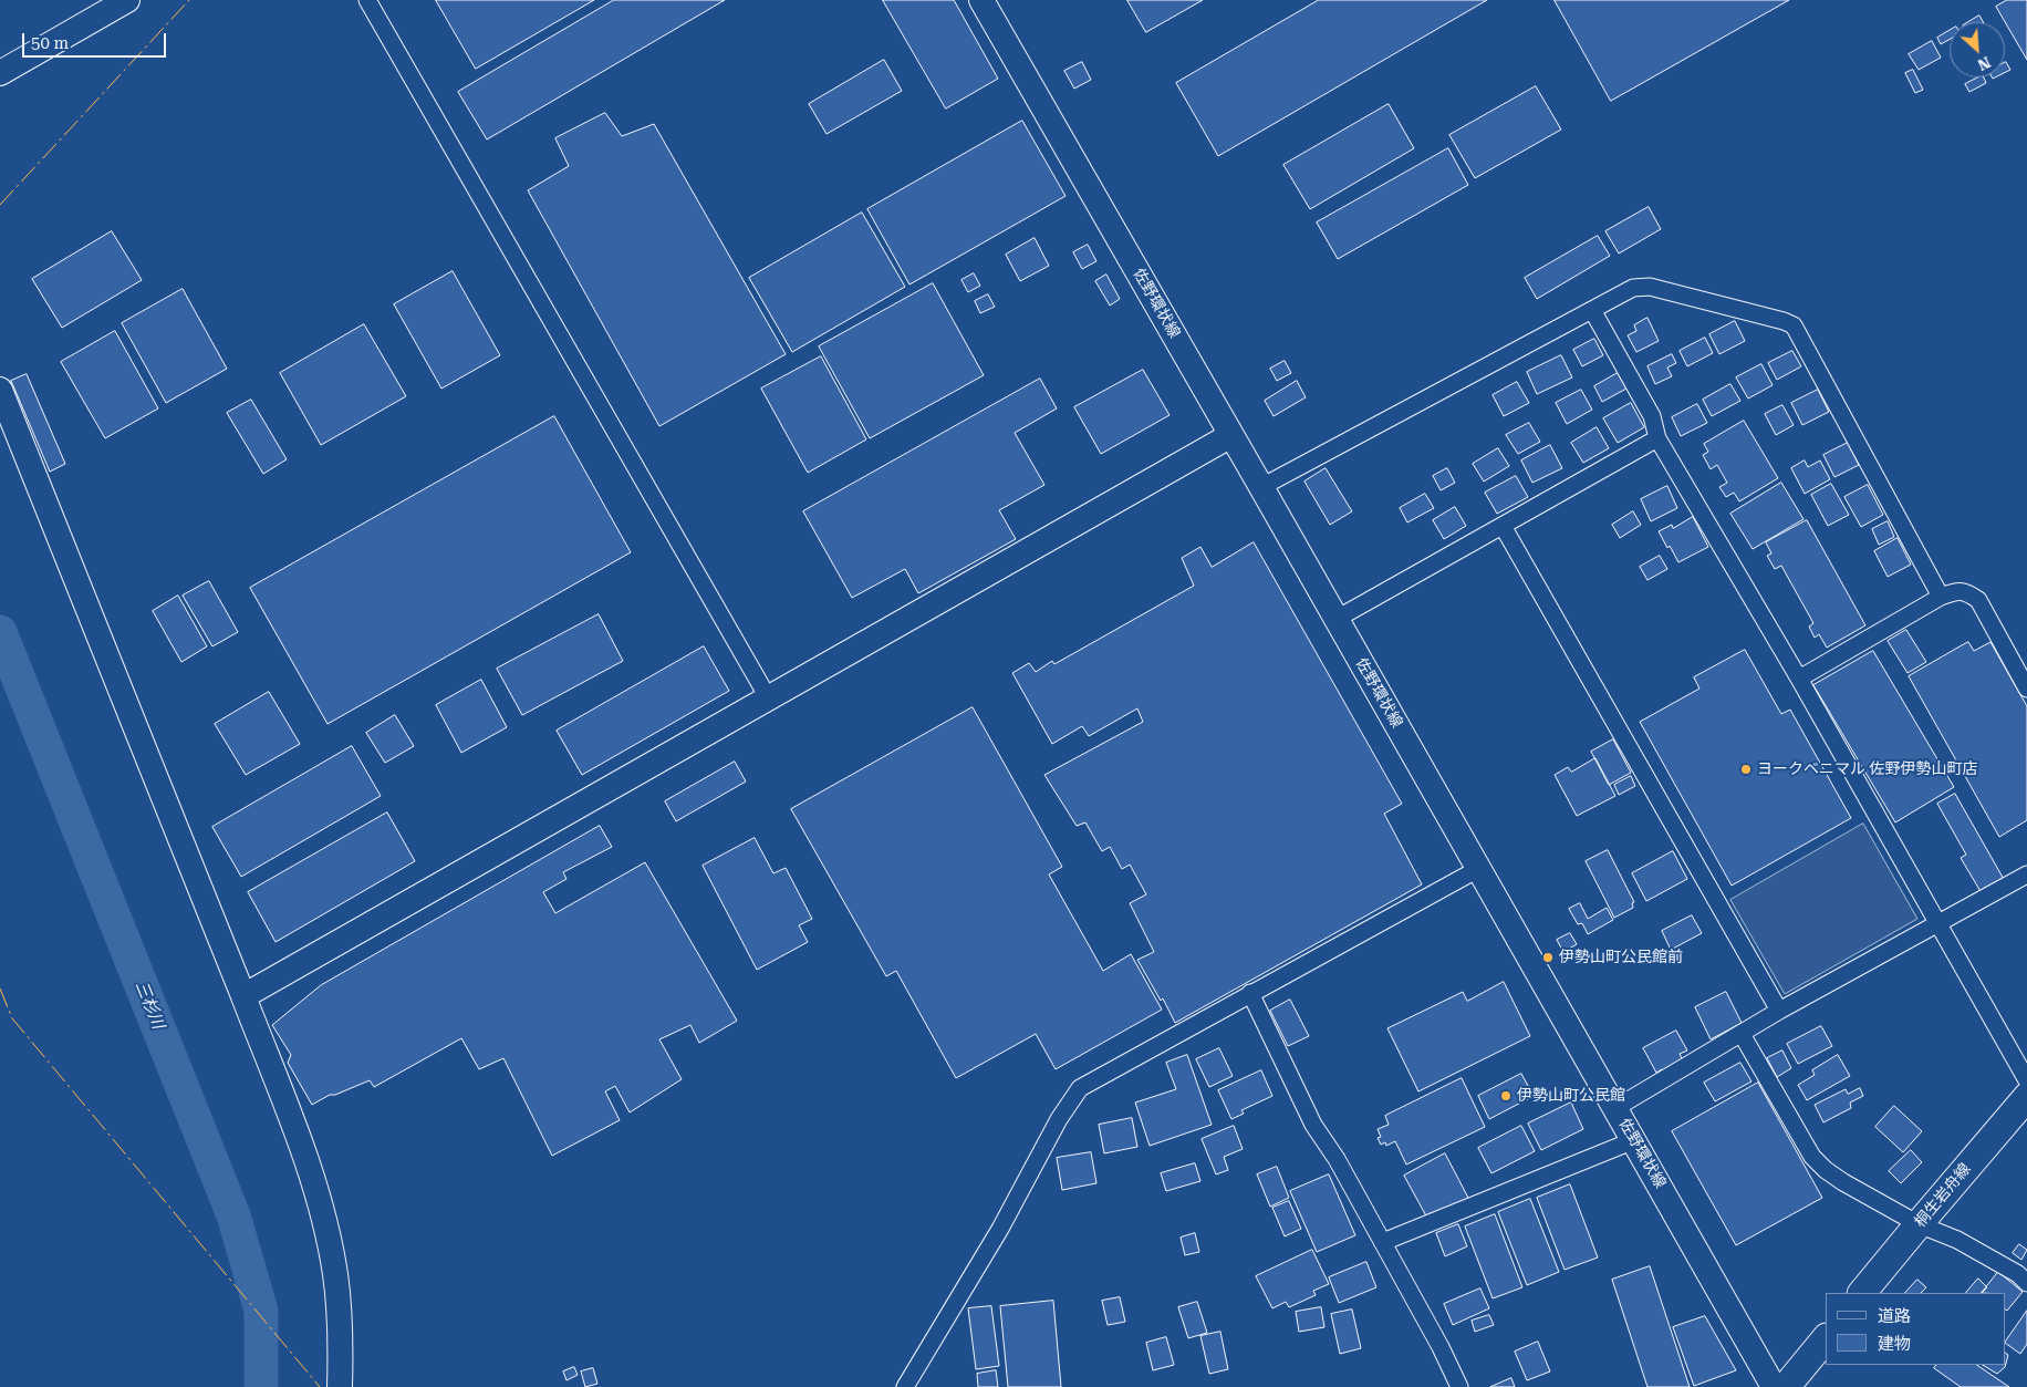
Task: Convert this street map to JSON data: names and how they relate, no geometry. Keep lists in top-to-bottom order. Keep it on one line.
{"streets":{"main road":["桐生岩舟線"],"street":["佐野環状線"]},"water":["三杉川"],"places":["ヨークベニマル 佐野伊勢山町店","伊勢山町公民館前","伊勢山町公民館"],"legend":["道路","建物"],"scale_bar":"50 m","north":"bottom right"}
